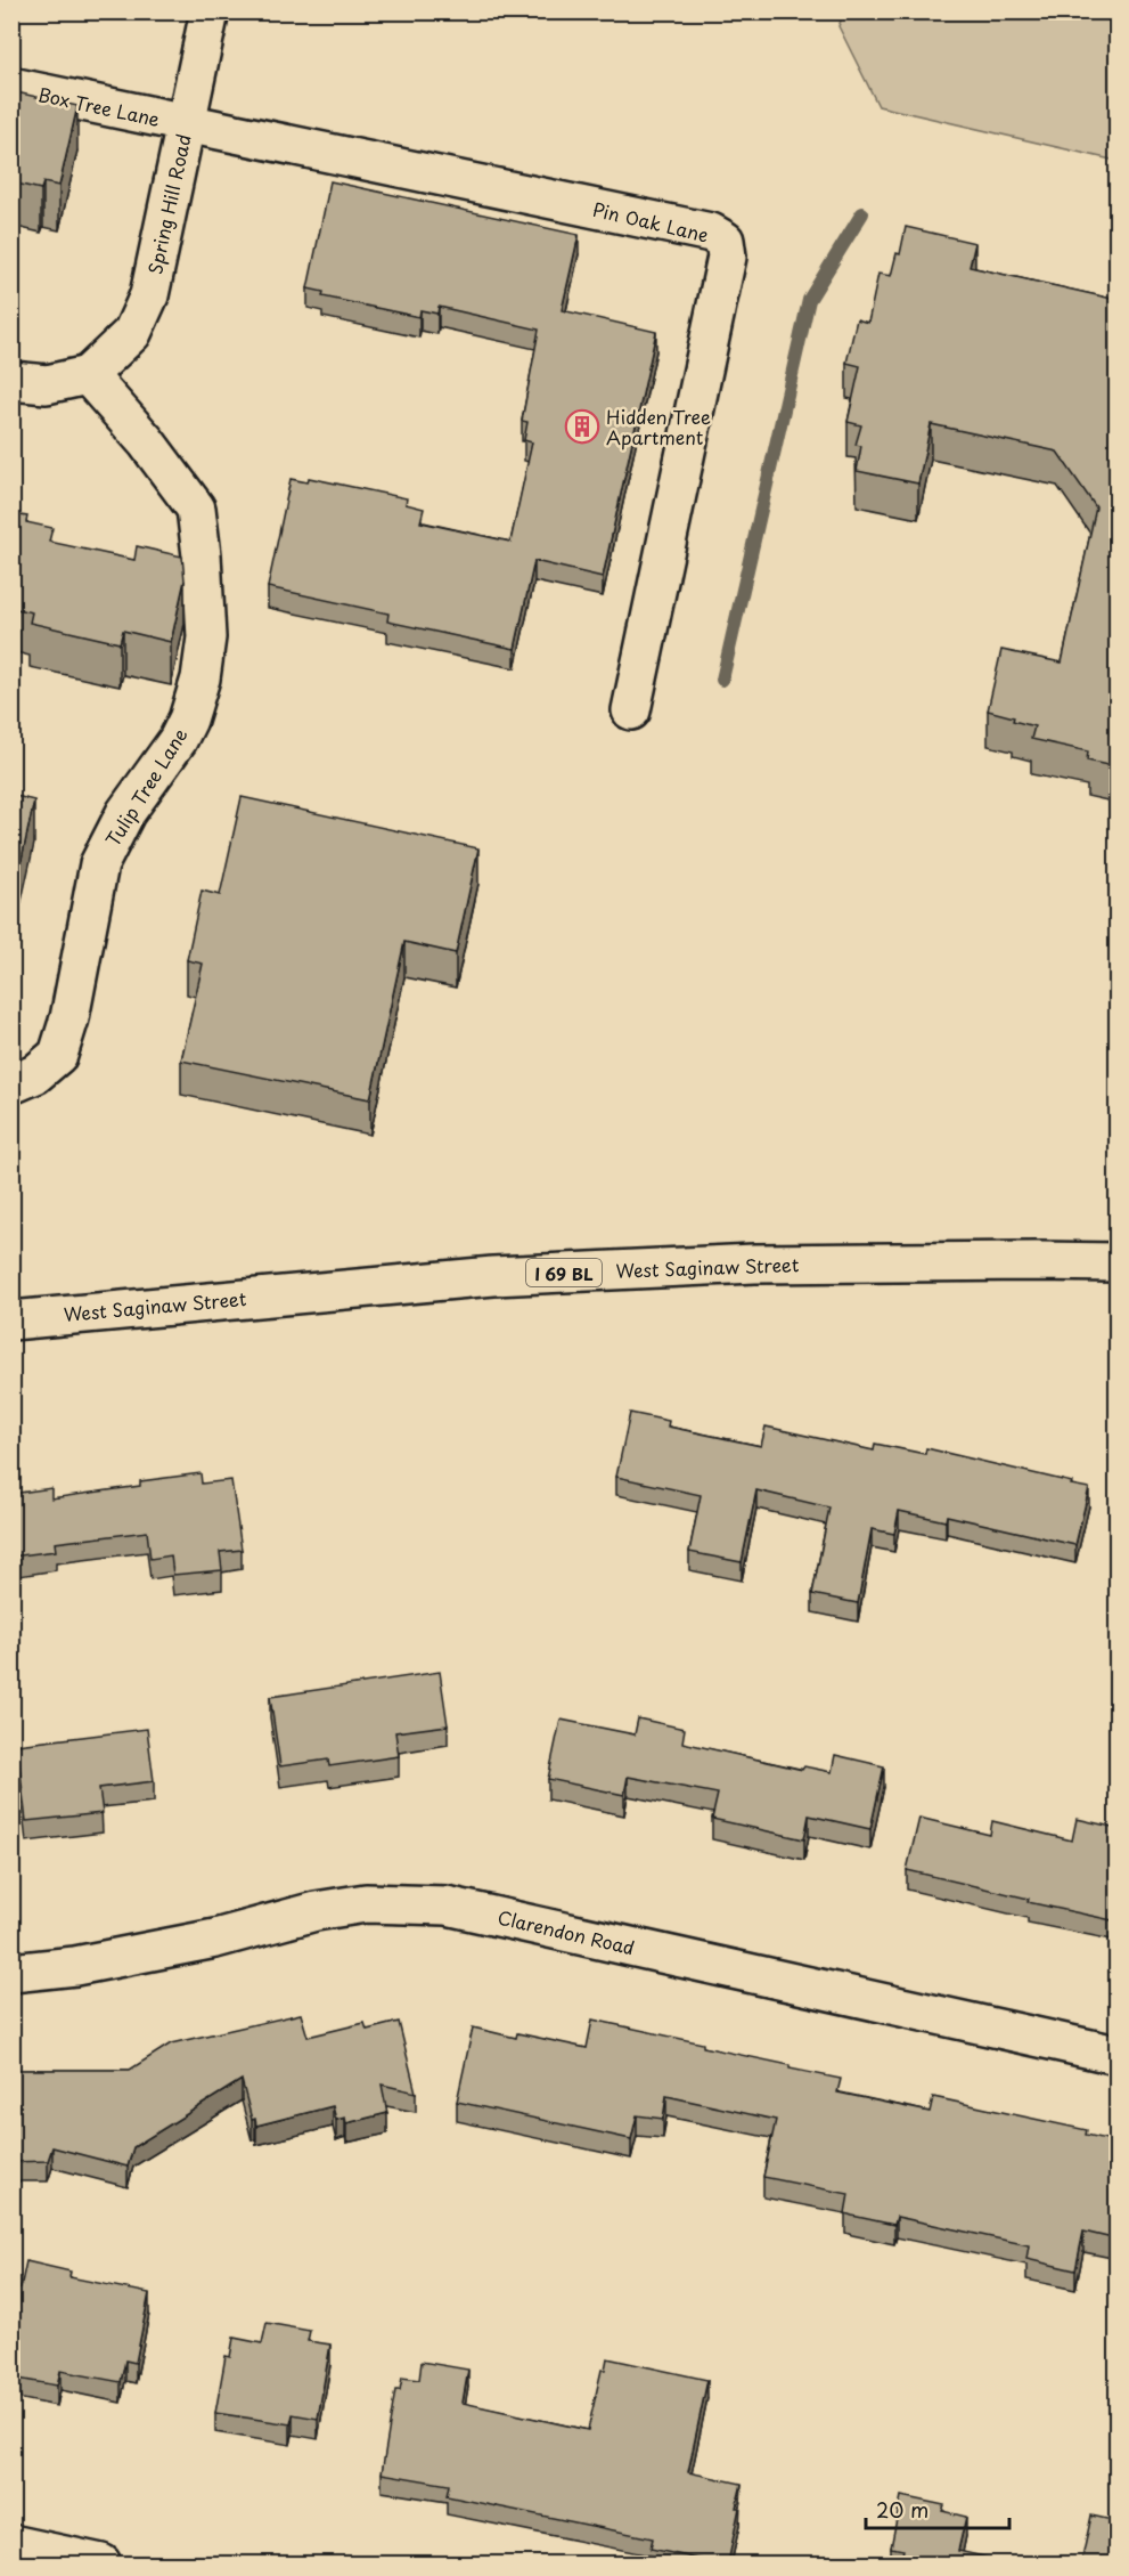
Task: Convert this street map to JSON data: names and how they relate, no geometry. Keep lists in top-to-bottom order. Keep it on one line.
{"streets":{"street":["Box Tree Lane","Spring Hill Road","Pin Oak Lane","Tulip Tree Lane","West Saginaw Street","I 69 BL","Clarendon Road"]},"crossings":[["Box Tree Lane","Spring Hill Road"],["Box Tree Lane","Pin Oak Lane"],["Spring Hill Road","Pin Oak Lane"],["Spring Hill Road","Tulip Tree Lane"]],"places":{"building":["Hidden Tree Apartment"]},"scale_bar":"20 m"}
